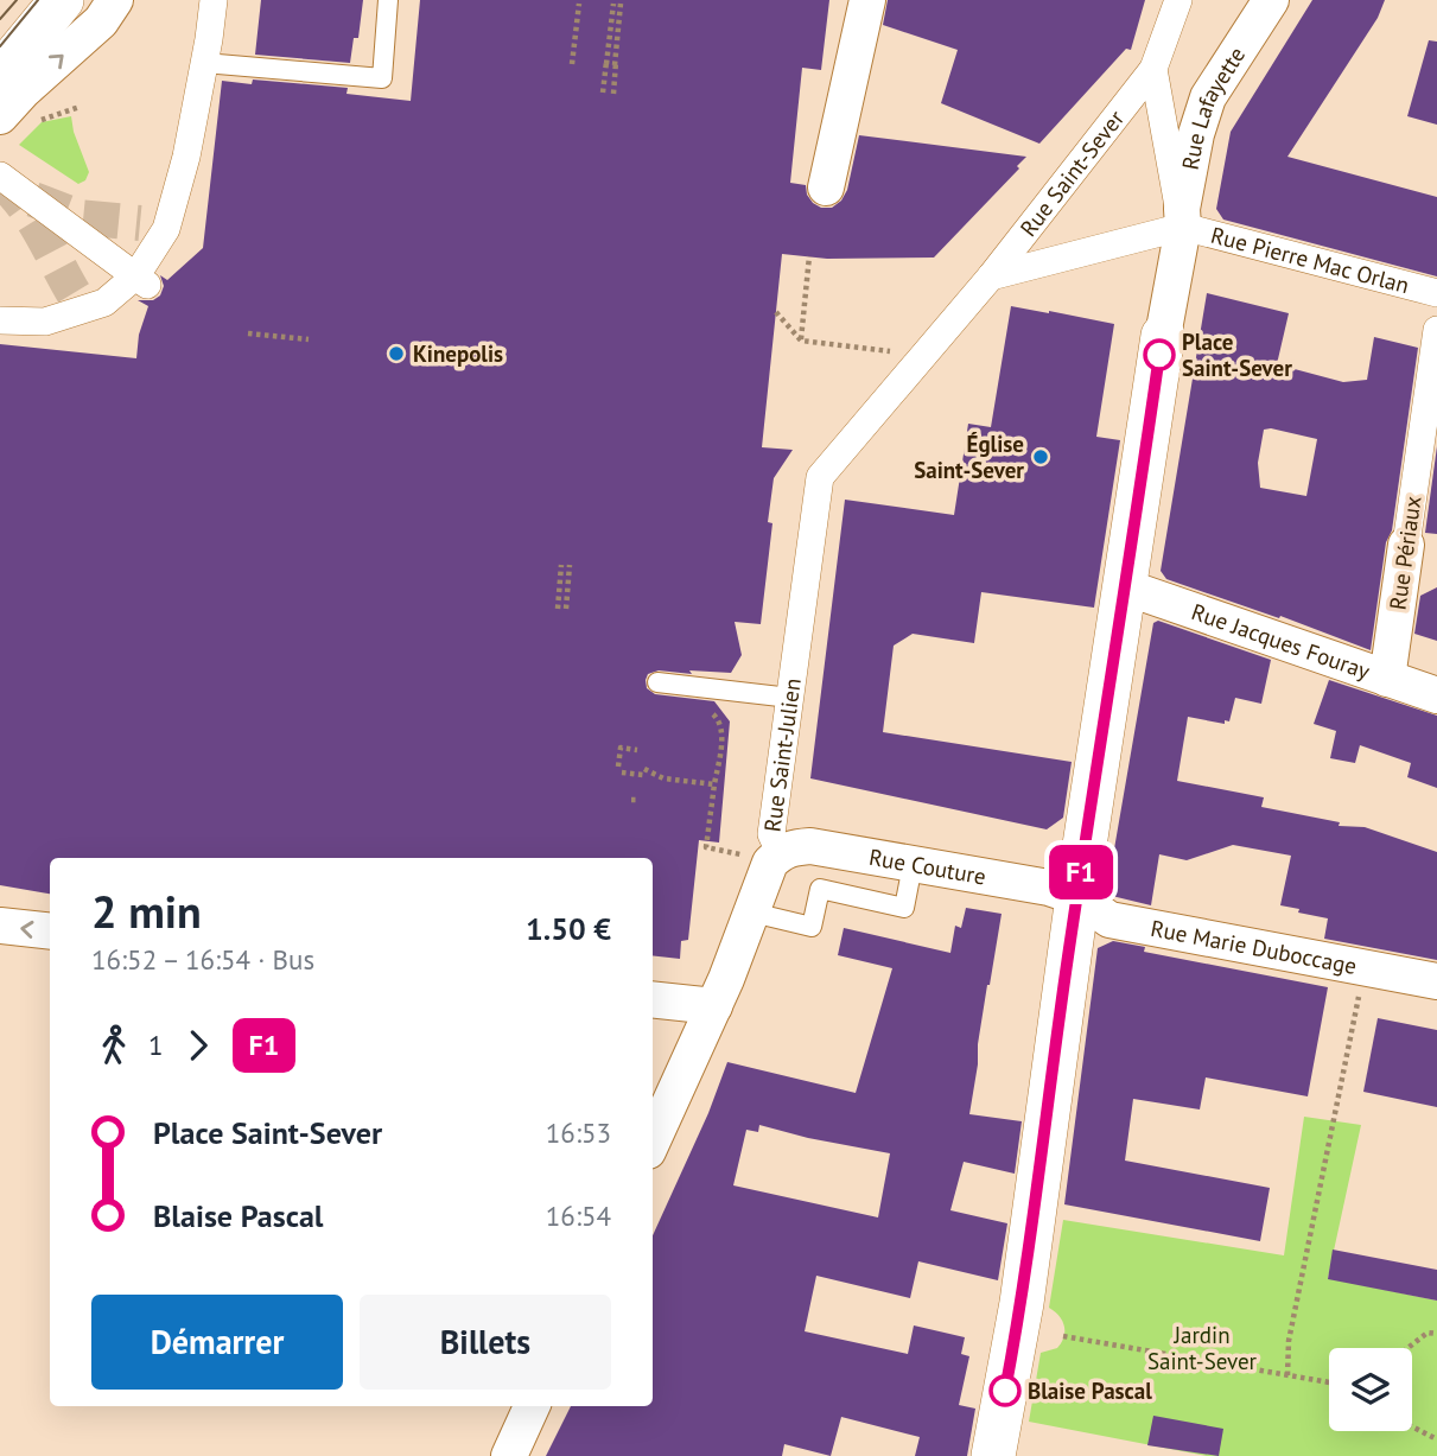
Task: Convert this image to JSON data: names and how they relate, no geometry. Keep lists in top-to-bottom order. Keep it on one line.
{"streets":{"street":["Rue Lafayette","Rue Saint-Sever","Rue Pierre Mac Orlan","Rue Périaux","Rue Jacques Fouray","Rue Saint-Julien","Rue Couture","Rue Marie Duboccage"]},"crossings":[["Rue Lafayette","Rue Saint-Sever"],["Rue Lafayette","Rue Pierre Mac Orlan"],["Rue Saint-Sever","Rue Pierre Mac Orlan"],["Rue Périaux","Rue Jacques Fouray"],["Rue Saint-Julien","Rue Couture"],["Rue Couture","Rue Marie Duboccage"]],"parks":["Jardin Saint-Sever"],"places":["Kinepolis","Place Saint-Sever","Église Saint-Sever","Blaise Pascal"],"lines":["bus line F1"],"page":{"on_map":"F1","heading":["2 min","16:52 – 16:54 · Bus","1.50 €"],"legs":["1","F1"],"list":[{"name":"Place Saint-Sever","value":"16:53"},{"name":"Blaise Pascal","value":"16:54"}],"buttons":["Démarrer","Billets"]}}
